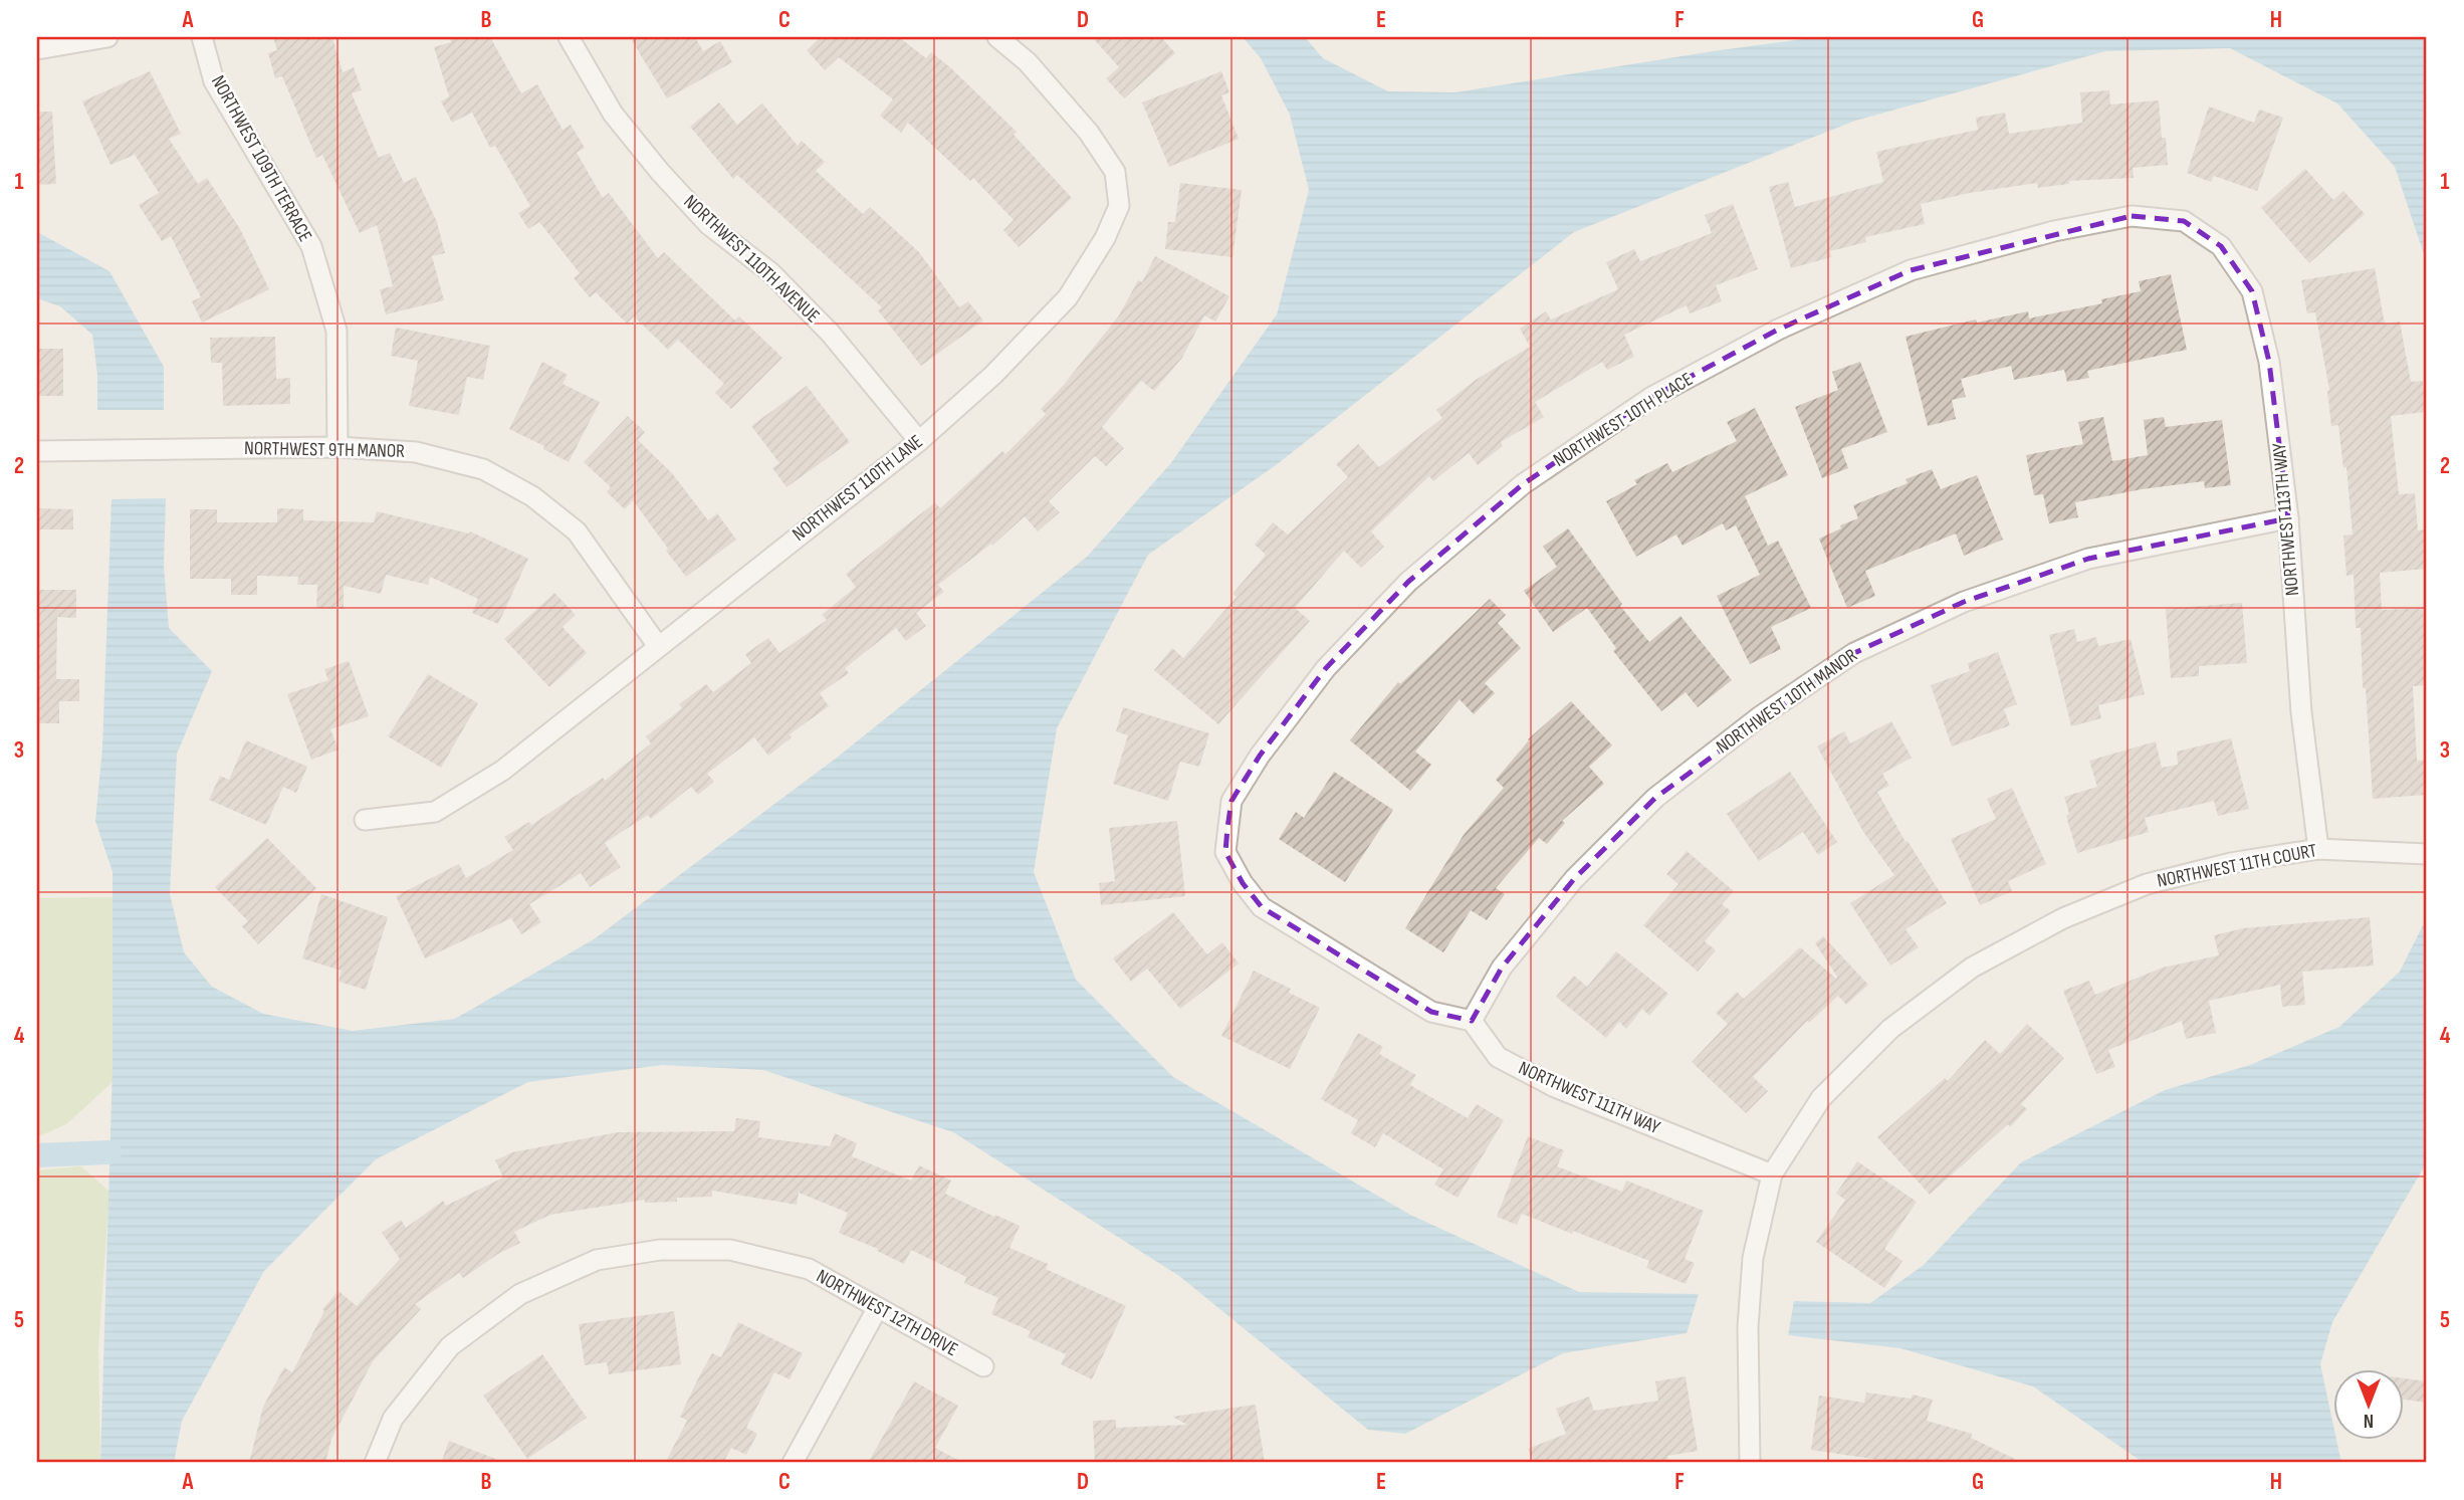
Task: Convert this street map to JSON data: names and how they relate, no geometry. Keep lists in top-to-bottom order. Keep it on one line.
{"streets":{"street":["NORTHWEST 109TH TERRACE","NORTHWEST 110TH AVENUE","NORTHWEST 10TH PLACE","NORTHWEST 9TH MANOR","NORTHWEST 110TH LANE","NORTHWEST 113TH WAY","NORTHWEST 10TH MANOR","NORTHWEST 11TH COURT","NORTHWEST 111TH WAY","NORTHWEST 12TH DRIVE"]},"crossings":[["NORTHWEST 109TH TERRACE","NORTHWEST 9TH MANOR"],["NORTHWEST 110TH AVENUE","NORTHWEST 110TH LANE"],["NORTHWEST 10TH PLACE","NORTHWEST 113TH WAY"],["NORTHWEST 10TH PLACE","NORTHWEST 10TH MANOR"],["NORTHWEST 10TH PLACE","NORTHWEST 111TH WAY"],["NORTHWEST 9TH MANOR","NORTHWEST 110TH LANE"],["NORTHWEST 113TH WAY","NORTHWEST 10TH MANOR"],["NORTHWEST 113TH WAY","NORTHWEST 11TH COURT"],["NORTHWEST 10TH MANOR","NORTHWEST 111TH WAY"],["NORTHWEST 11TH COURT","NORTHWEST 111TH WAY"]],"north":"bottom","grid":{"columns":["A","B","C","D","E","F","G","H"],"rows":["1","2","3","4","5"]}}
